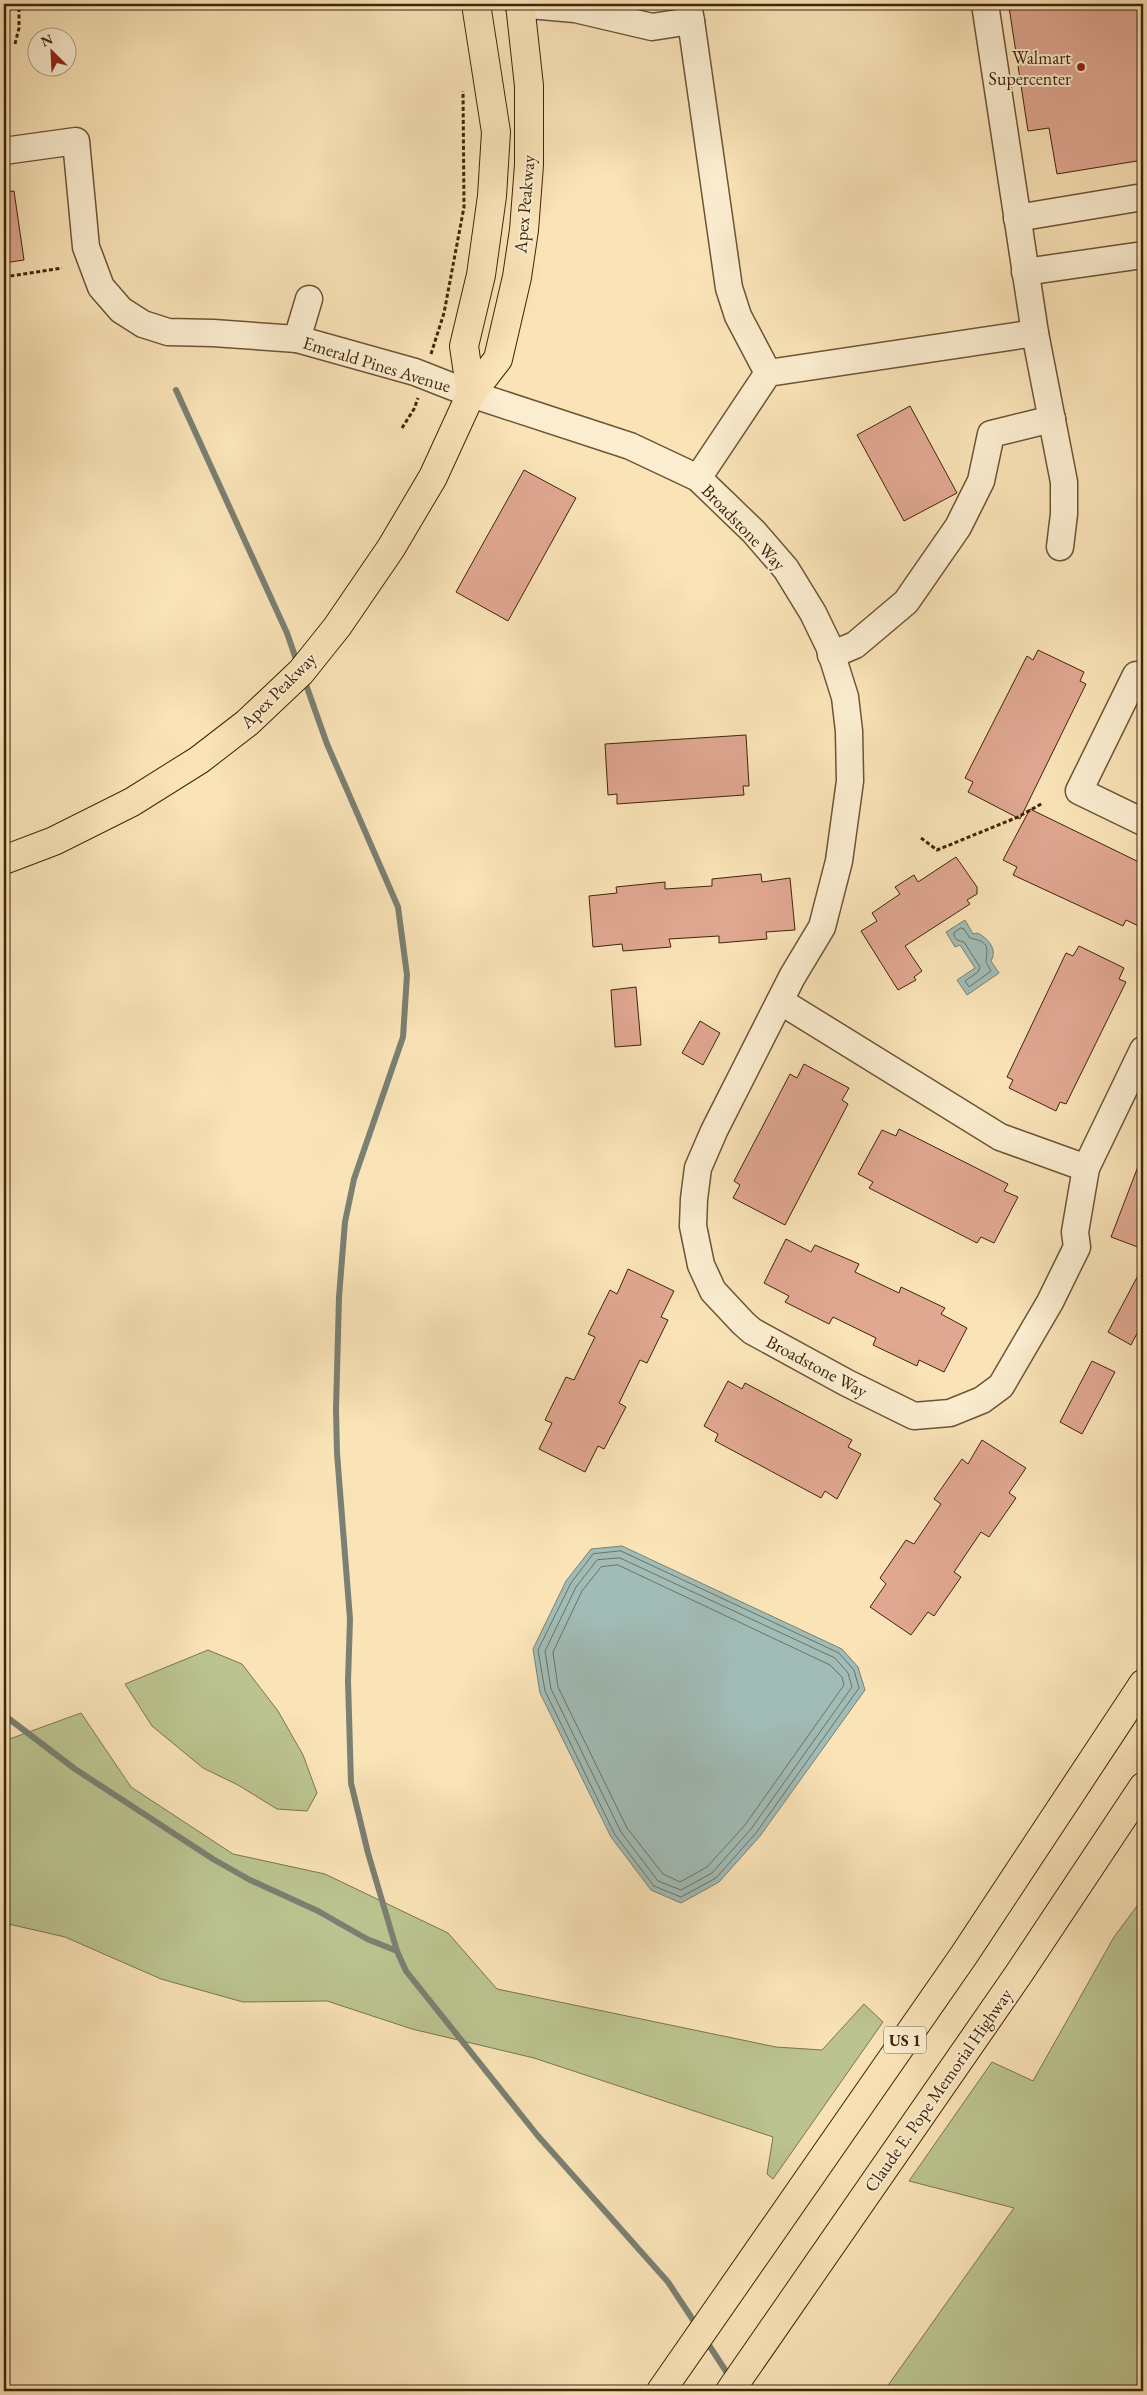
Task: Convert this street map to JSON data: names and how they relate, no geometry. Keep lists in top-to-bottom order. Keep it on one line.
{"streets":{"main road":["Apex Peakway","US 1","Claude E. Pope Memorial Highway"],"street":["Emerald Pines Avenue","Broadstone Way"]},"crossings":[["Apex Peakway","Emerald Pines Avenue"],["Apex Peakway","Broadstone Way"],["Emerald Pines Avenue","Broadstone Way"]],"places":["Walmart Supercenter"],"north":"top left"}
